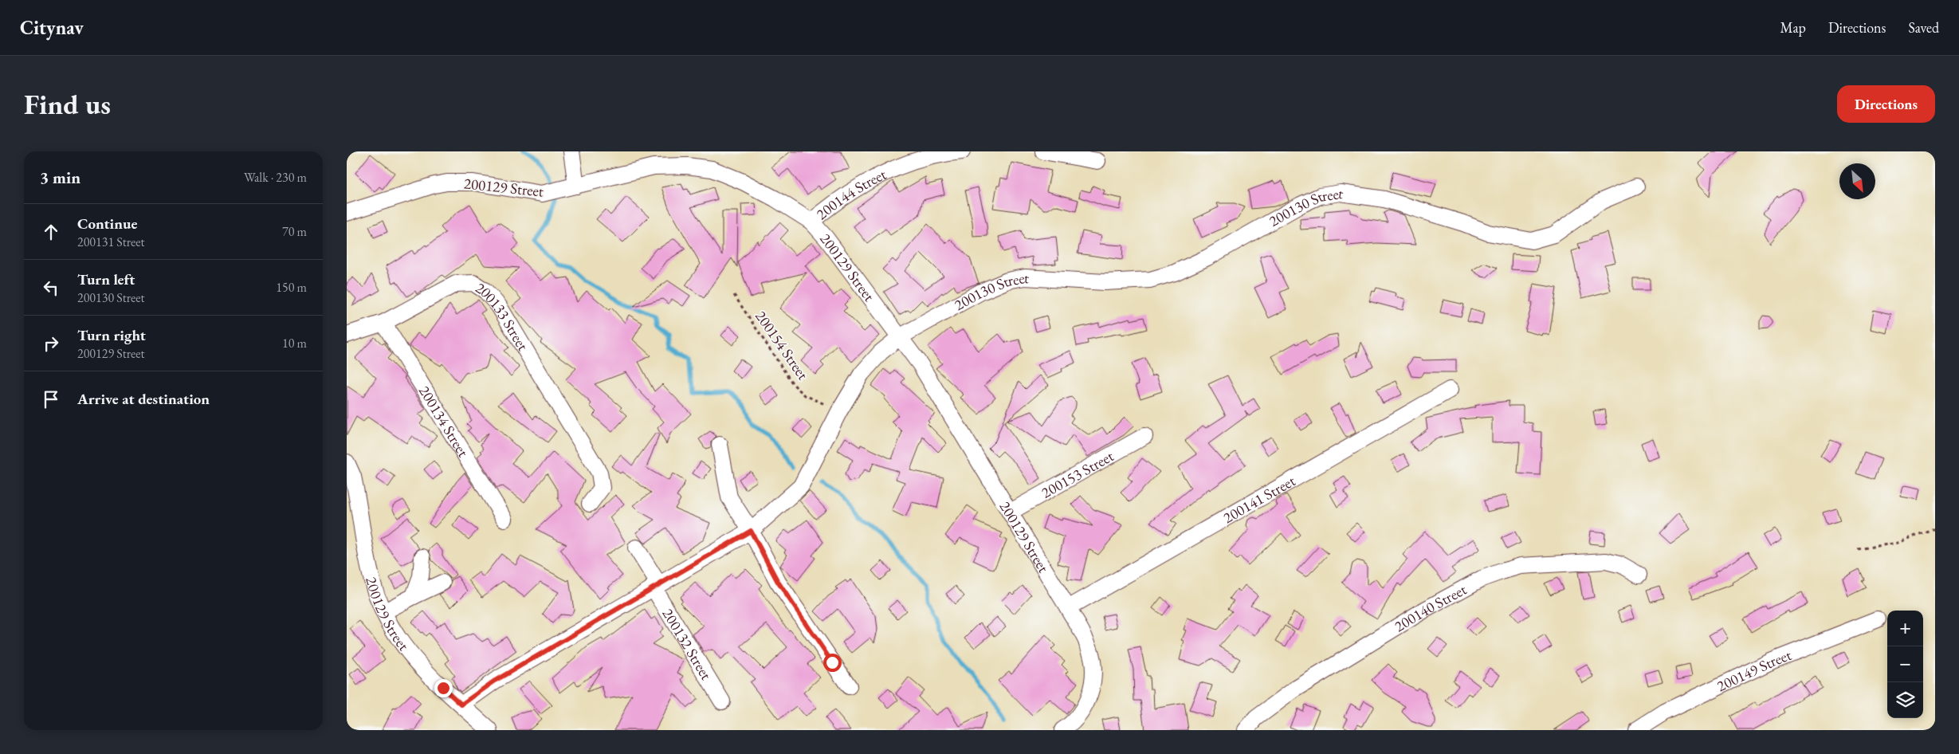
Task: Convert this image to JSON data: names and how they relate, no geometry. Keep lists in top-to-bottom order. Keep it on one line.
{"streets":{"street":["200129 Street","200144 Street","200130 Street","200133 Street","200134 Street","200153 Street","200141 Street","200140 Street","200132 Street","200149 Street"],"path":["200154 Street"]},"crossings":[["200129 Street","200144 Street"],["200129 Street","200130 Street"],["200129 Street","200153 Street"],["200129 Street","200141 Street"],["200130 Street","200154 Street"],["200130 Street","200132 Street"],["200133 Street","200134 Street"]],"north":"bottom right","page":{"header":"Citynav","nav":["Map","Directions","Saved"],"buttons":"Directions","title":"Find us","heading":["3 min","Walk · 230 m"],"list":[["Continue","200131 Street","70 m"],["Turn left","200130 Street","150 m"],["Turn right","200129 Street","10 m"],"Arrive at destination"],"map_buttons":["+","−"]}}
